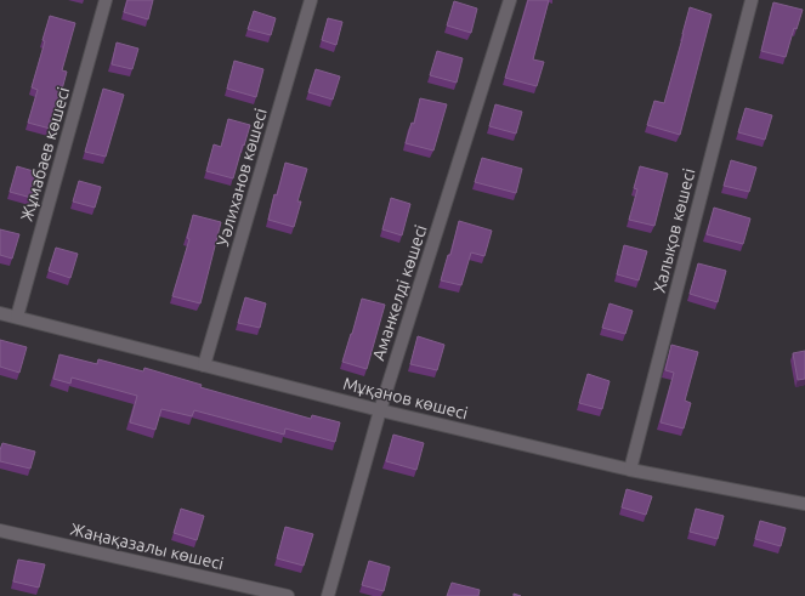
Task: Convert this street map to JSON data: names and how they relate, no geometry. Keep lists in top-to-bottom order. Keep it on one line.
{"streets":{"street":["Жұмабаев көшесі","Уәлиханов көшесі","Халықов көшесі","Аманкелді көшесі","Мұқанов көшесі","Жаңақазалы көшесі"]},"crossings":[["Жұмабаев көшесі","Мұқанов көшесі"],["Уәлиханов көшесі","Мұқанов көшесі"],["Халықов көшесі","Мұқанов көшесі"],["Аманкелді көшесі","Мұқанов көшесі"]]}
